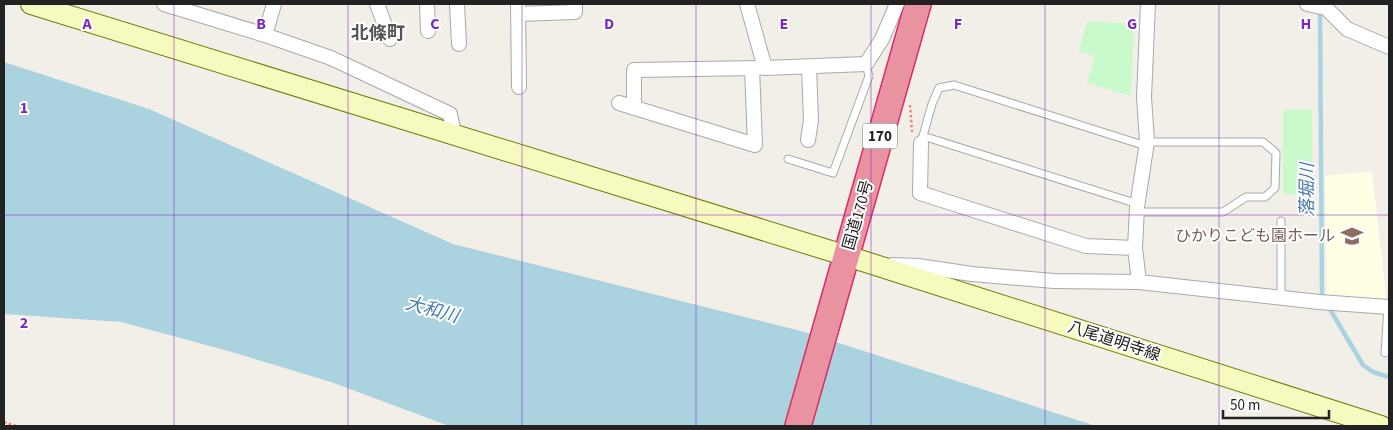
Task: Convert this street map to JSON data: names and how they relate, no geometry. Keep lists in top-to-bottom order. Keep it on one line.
{"streets":{"highway":["170","国道170号"],"street":["八尾道明寺線"]},"crossings":[["国道170号","八尾道明寺線"]],"districts":["北條町"],"water":["落堀川","大和川"],"places":{"school or university":["ひかりこども園ホール"]},"scale_bar":"50 m","grid":{"columns":["A","B","C","D","E","F","G","H"],"rows":["1","2"]}}
